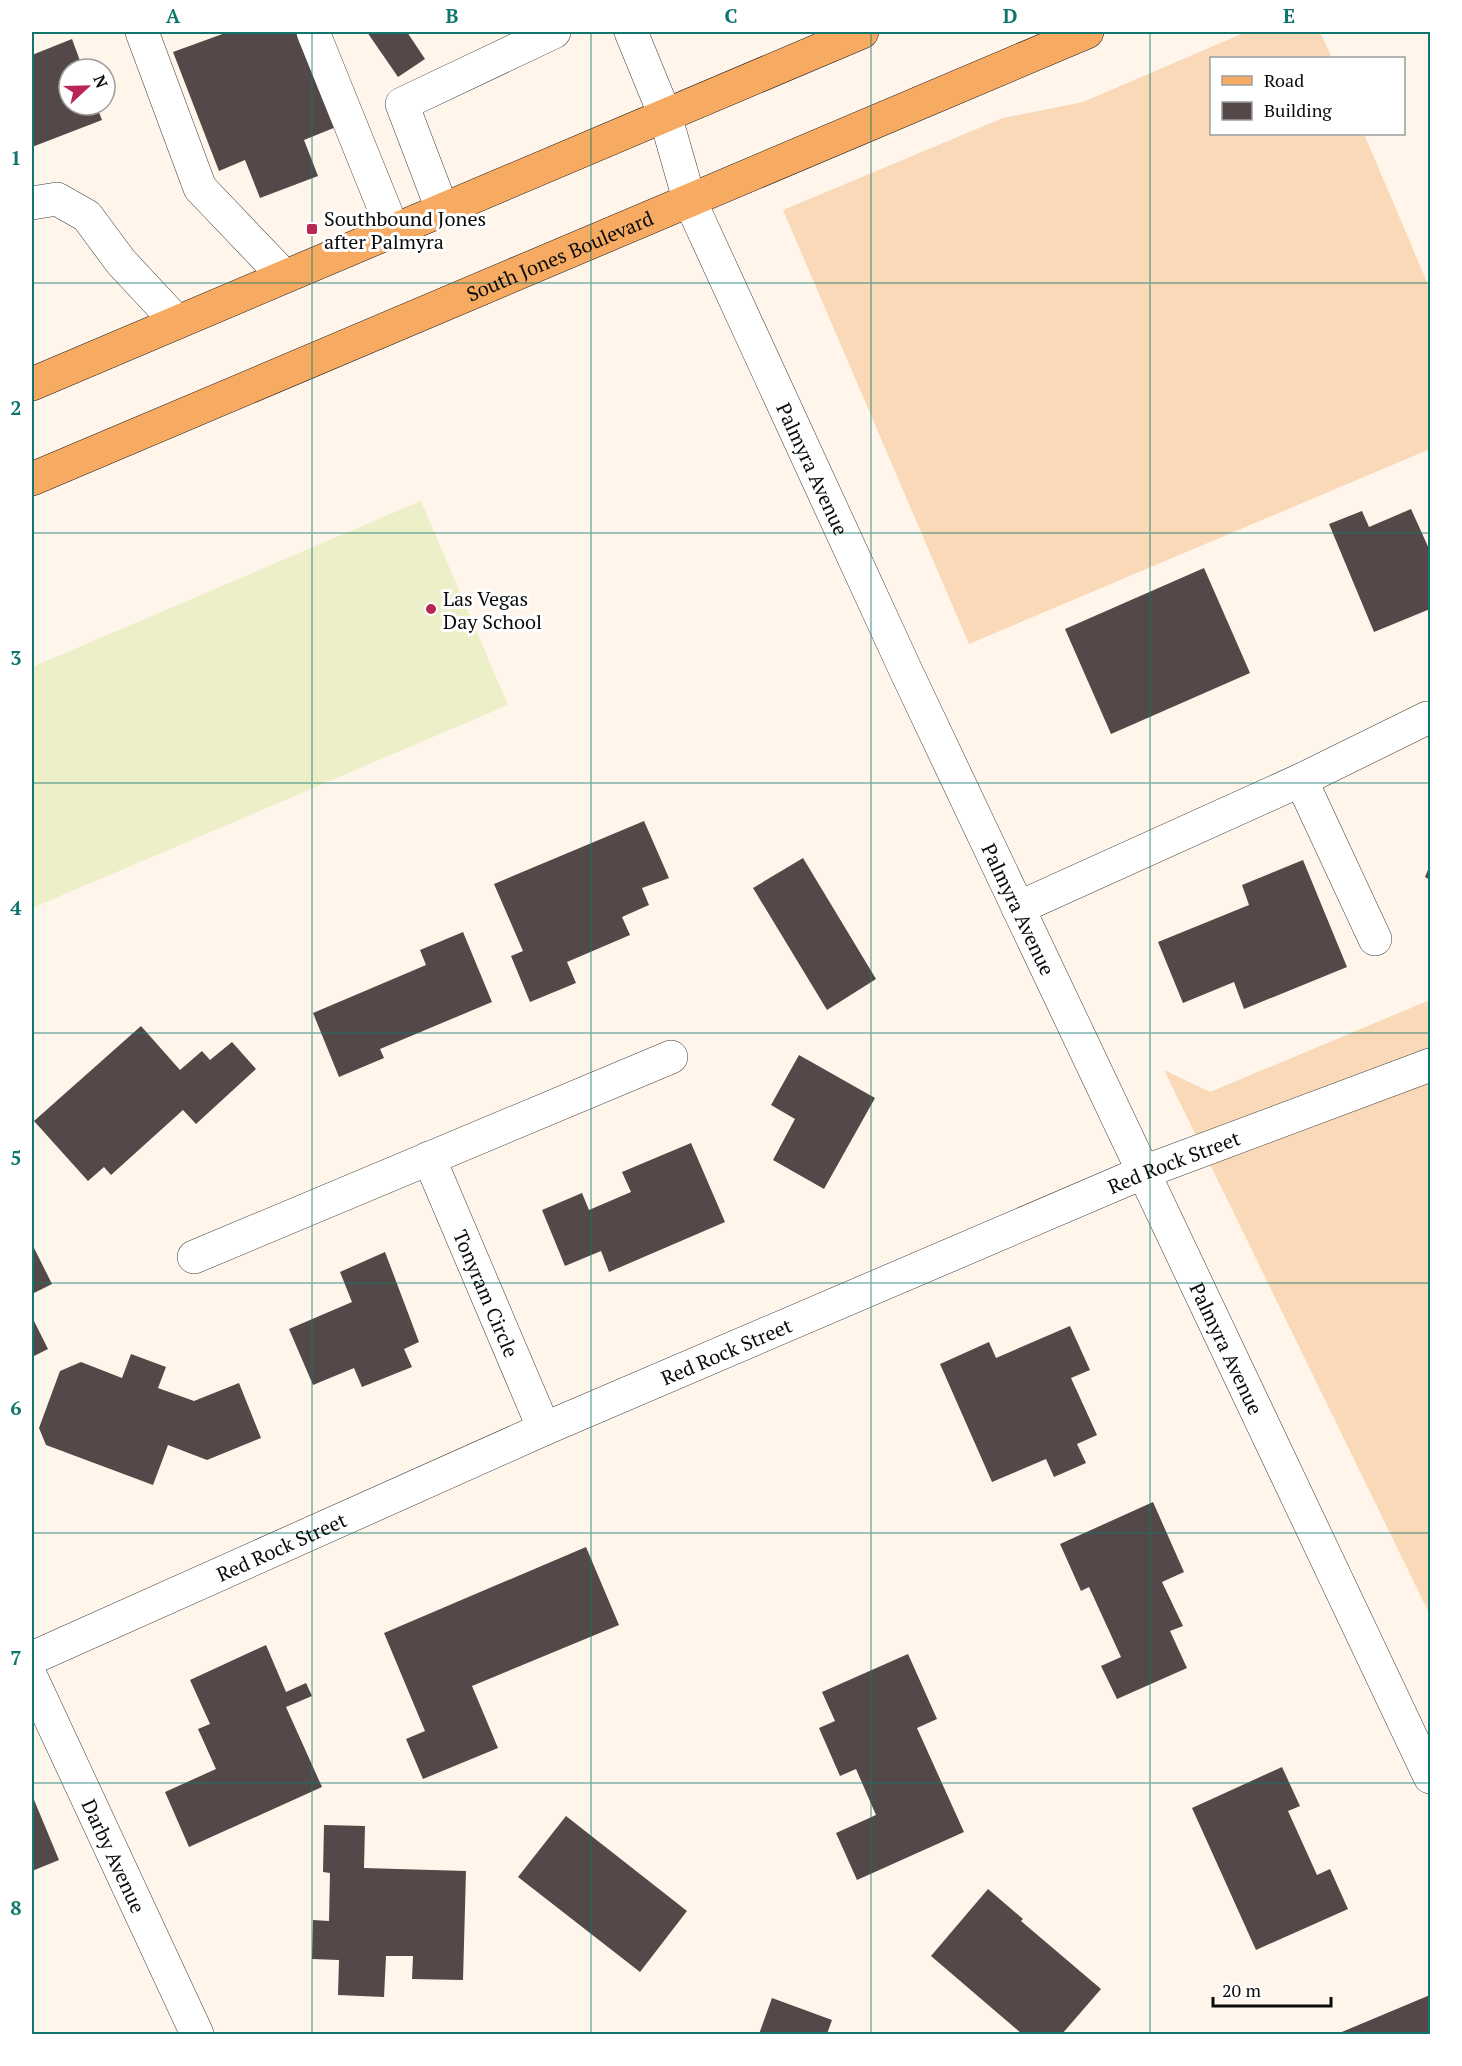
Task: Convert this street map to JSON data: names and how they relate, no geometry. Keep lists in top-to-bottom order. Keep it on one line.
{"streets":{"main road":["South Jones Boulevard"],"street":["Palmyra Avenue","Red Rock Street","Tonyram Circle","Darby Avenue"]},"crossings":[["South Jones Boulevard","Palmyra Avenue"],["Palmyra Avenue","Red Rock Street"],["Red Rock Street","Tonyram Circle"]],"places":{"transit":["Southbound Jones after Palmyra"],"other":["Las Vegas Day School"]},"legend":["Road","Building"],"scale_bar":"20 m","north":"right","grid":{"columns":["A","B","C","D","E"],"rows":["1","2","3","4","5","6","7","8"]}}
